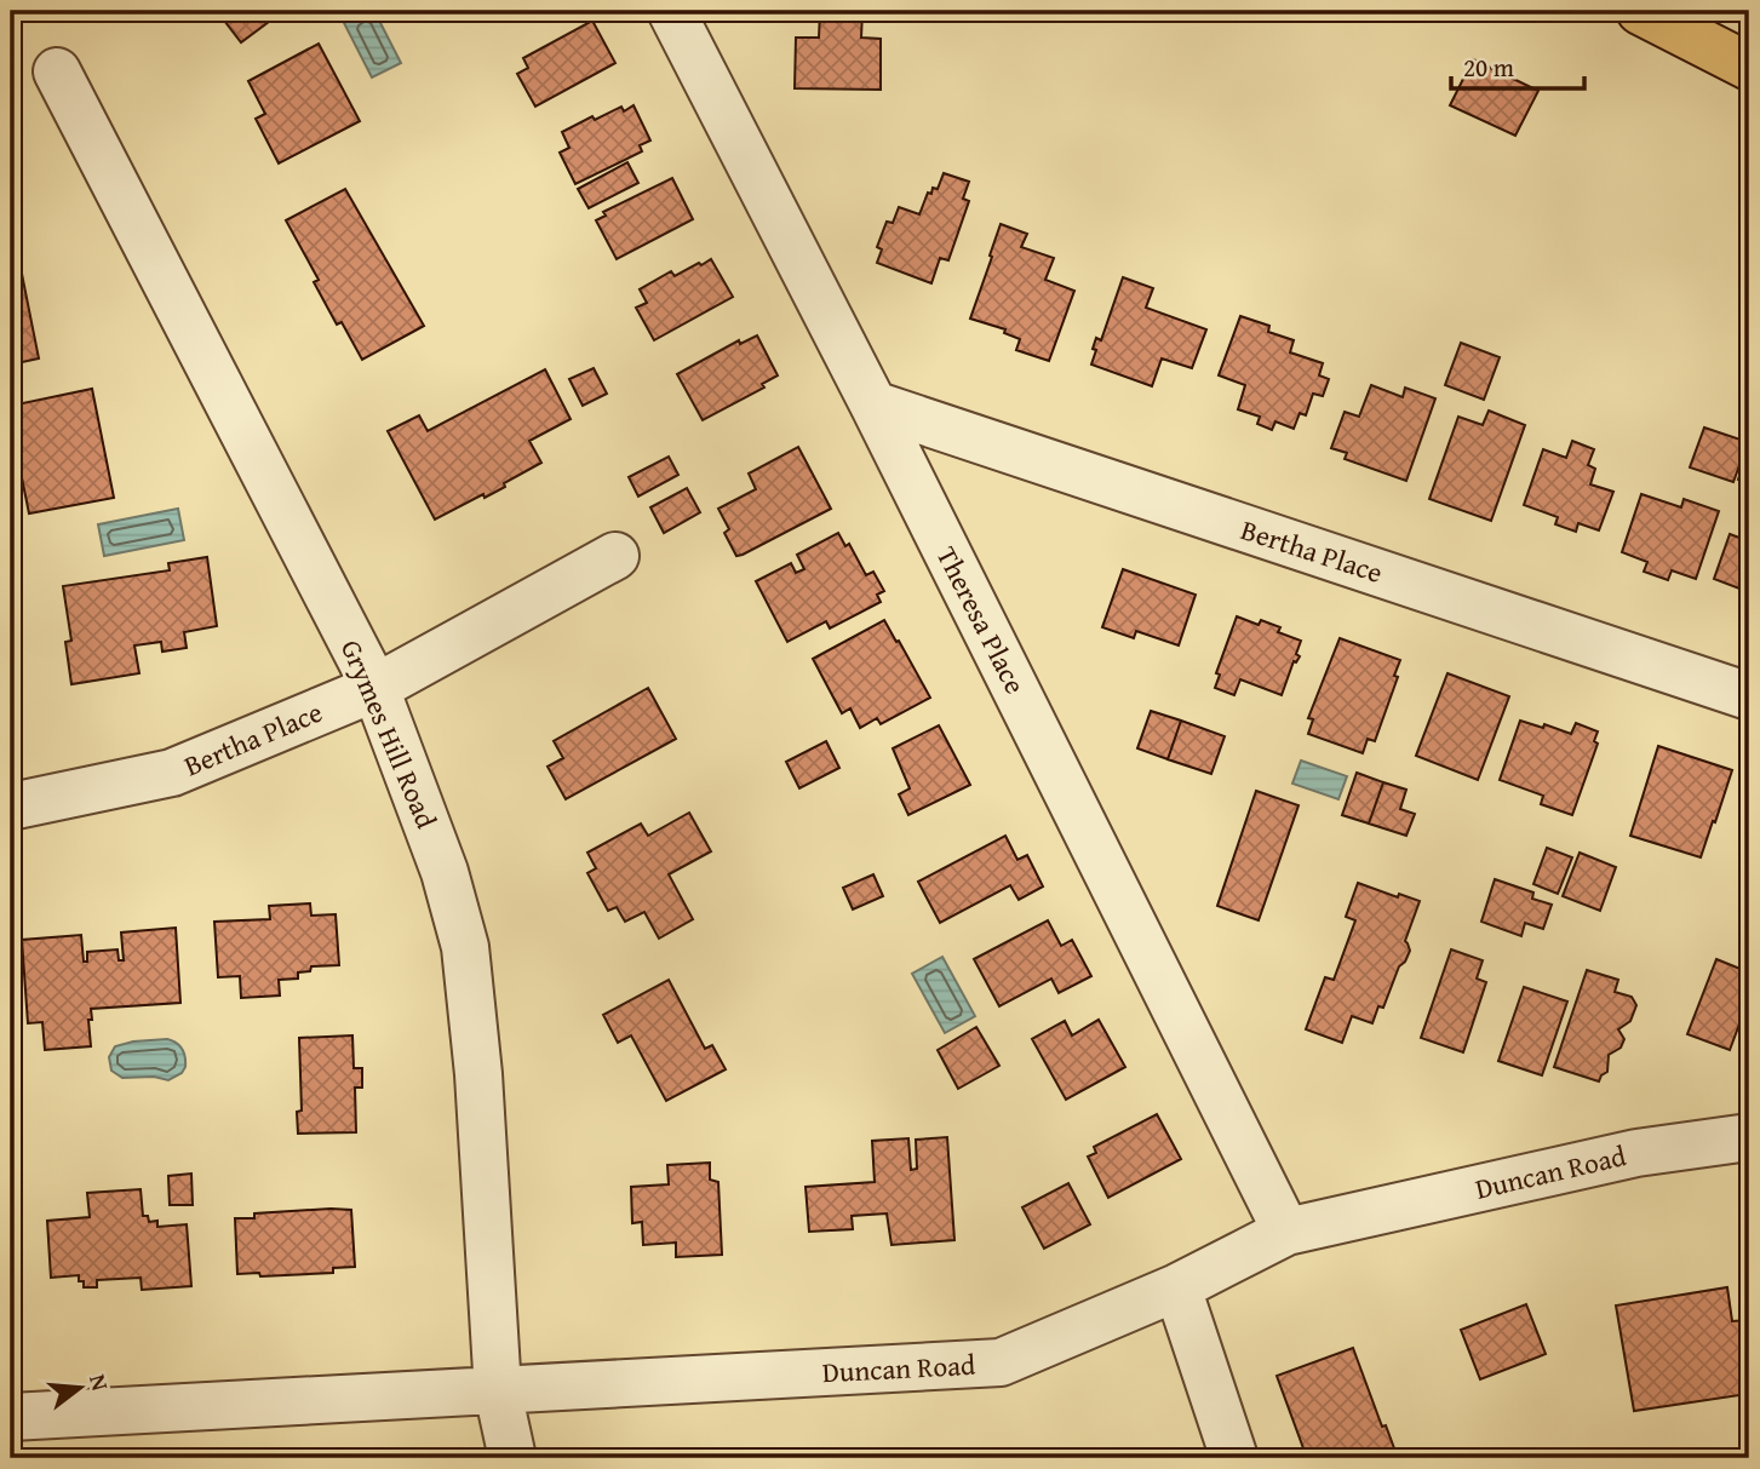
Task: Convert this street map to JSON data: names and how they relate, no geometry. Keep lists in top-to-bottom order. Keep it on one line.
{"streets":{"street":["Bertha Place","Theresa Place","Grymes Hill Road","Duncan Road"]},"crossings":[["Bertha Place","Theresa Place"],["Bertha Place","Grymes Hill Road"],["Theresa Place","Duncan Road"],["Grymes Hill Road","Duncan Road"]],"scale_bar":"20 m","north":"right"}
